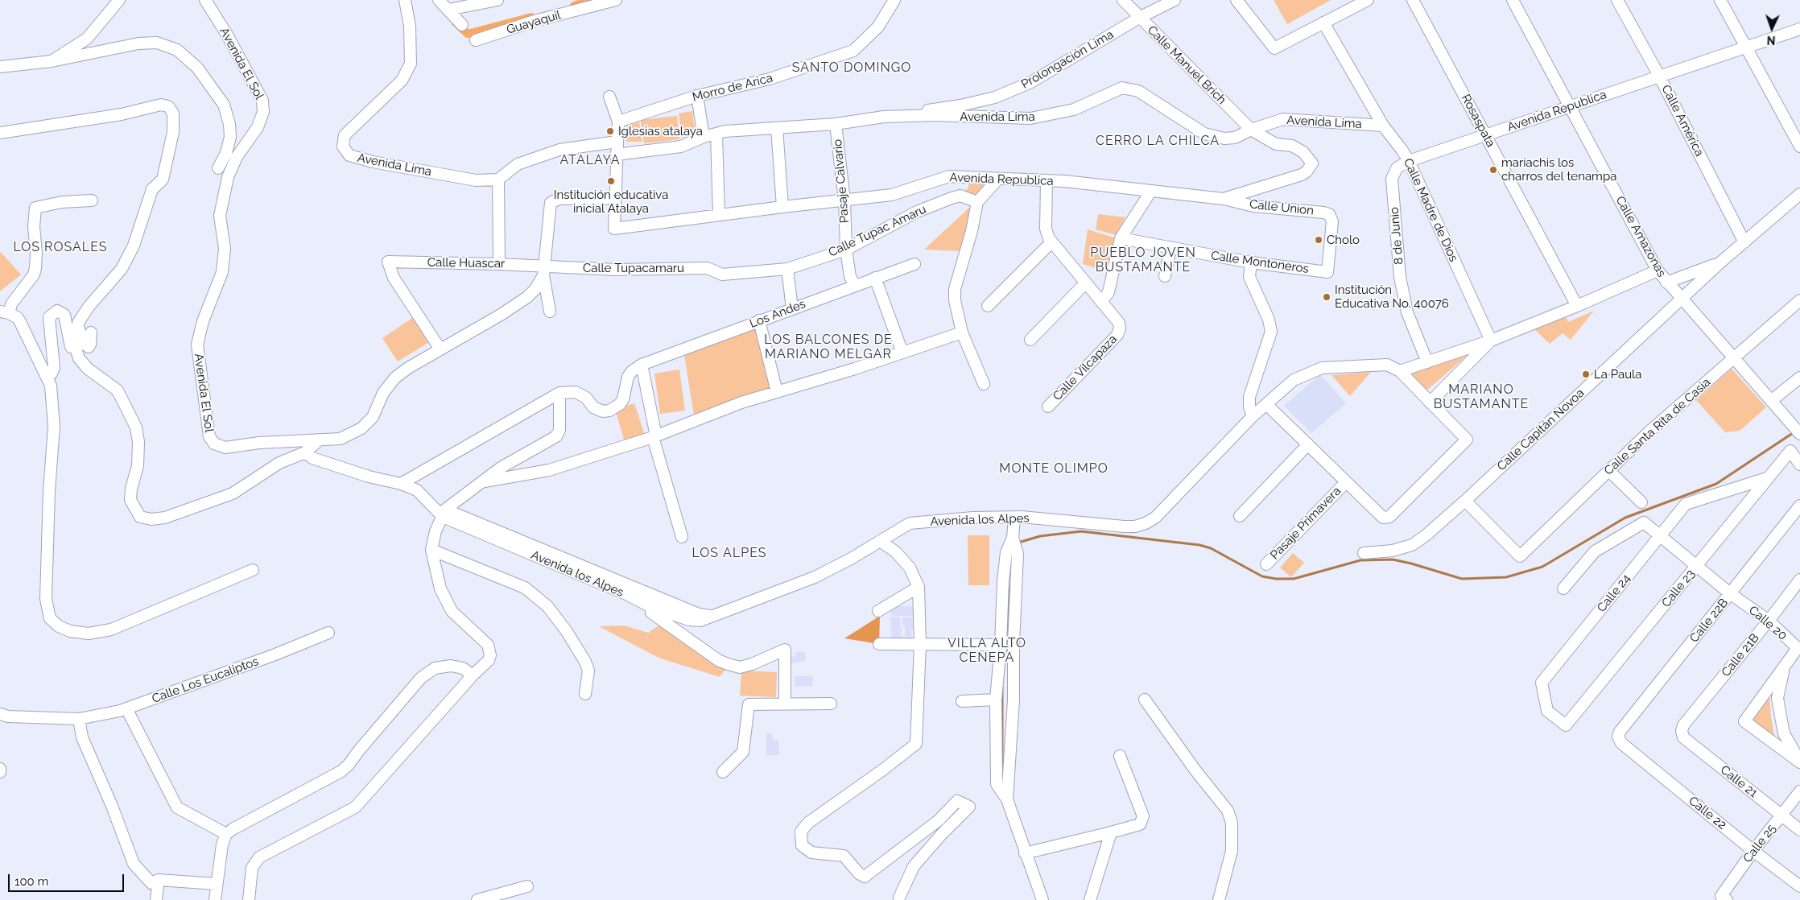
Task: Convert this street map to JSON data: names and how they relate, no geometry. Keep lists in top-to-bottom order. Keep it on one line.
{"streets":{"street":["Guayaquil","Prolongación Lima","Avenida El Sol","Calle Manuel Brich","Morro de Arica","Avenida Republica","Avenida Lima","Rosaspata","Calle América","Pasaje Calvario","Calle Union","Calle Madre de Dios","Calle Tupac Amaru","8 de Junio","Calle Amazonas","Calle Montoneros","Calle Huascar","Calle Tupacamaru","Los Andes","Calle Vilcapaza","Calle Santa Rita de Casia","Calle Capitán Novoa","Avenida los Alpes","Pasaje Primavera","Calle 23","Calle 24","Calle 22B","Calle 20","Calle 21B","Calle Los Eucaliptos","Calle 21","Calle 22","Calle 25"]},"crossings":[["Prolongación Lima","Calle Manuel Brich"],["Prolongación Lima","Avenida Lima"],["Avenida El Sol","Calle Huascar"],["Avenida El Sol","Calle Tupacamaru"],["Calle Manuel Brich","Avenida Republica"],["Calle Manuel Brich","Avenida Lima"],["Avenida Republica","Avenida Lima"],["Avenida Republica","Rosaspata"],["Avenida Republica","Calle América"],["Avenida Republica","Pasaje Calvario"],["Avenida Republica","Calle Union"],["Avenida Republica","Calle Madre de Dios"],["Avenida Republica","8 de Junio"],["Avenida Republica","Calle Amazonas"],["Avenida Lima","Pasaje Calvario"],["Avenida Lima","Calle Madre de Dios"],["Calle América","Calle Capitán Novoa"],["Pasaje Calvario","Calle Tupac Amaru"],["Pasaje Calvario","Los Andes"],["Calle Union","Calle Montoneros"],["Calle Madre de Dios","8 de Junio"],["Calle Tupac Amaru","Calle Tupacamaru"],["Calle Amazonas","Calle Santa Rita de Casia"],["Calle Amazonas","Calle Capitán Novoa"],["Calle Huascar","Calle Tupacamaru"],["Calle Santa Rita de Casia","Calle Capitán Novoa"],["Calle 23","Calle 24"],["Calle 23","Calle 20"],["Calle 24","Calle 20"],["Calle 22B","Calle 20"],["Calle 22B","Calle 22"],["Calle 20","Calle 21B"],["Calle 21B","Calle 21"],["Calle 21","Calle 25"],["Calle 22","Calle 25"]],"districts":["SANTO DOMINGO","CERRO LA CHILCA","ATALAYA","LOS ROSALES","PUEBLO JOVEN BUSTAMANTE","LOS BALCONES DE MARIANO MELGAR","MARIANO BUSTAMANTE","MONTE OLIMPO","LOS ALPES","VILLA ALTO CENEPA"],"places":["Iglesias atalaya","mariachis los charros del tenampa","Institución educativa inicial Atalaya","Cholo","Institución Educativa No. 40076","La Paula"],"scale_bar":"100 m","north":"bottom"}
